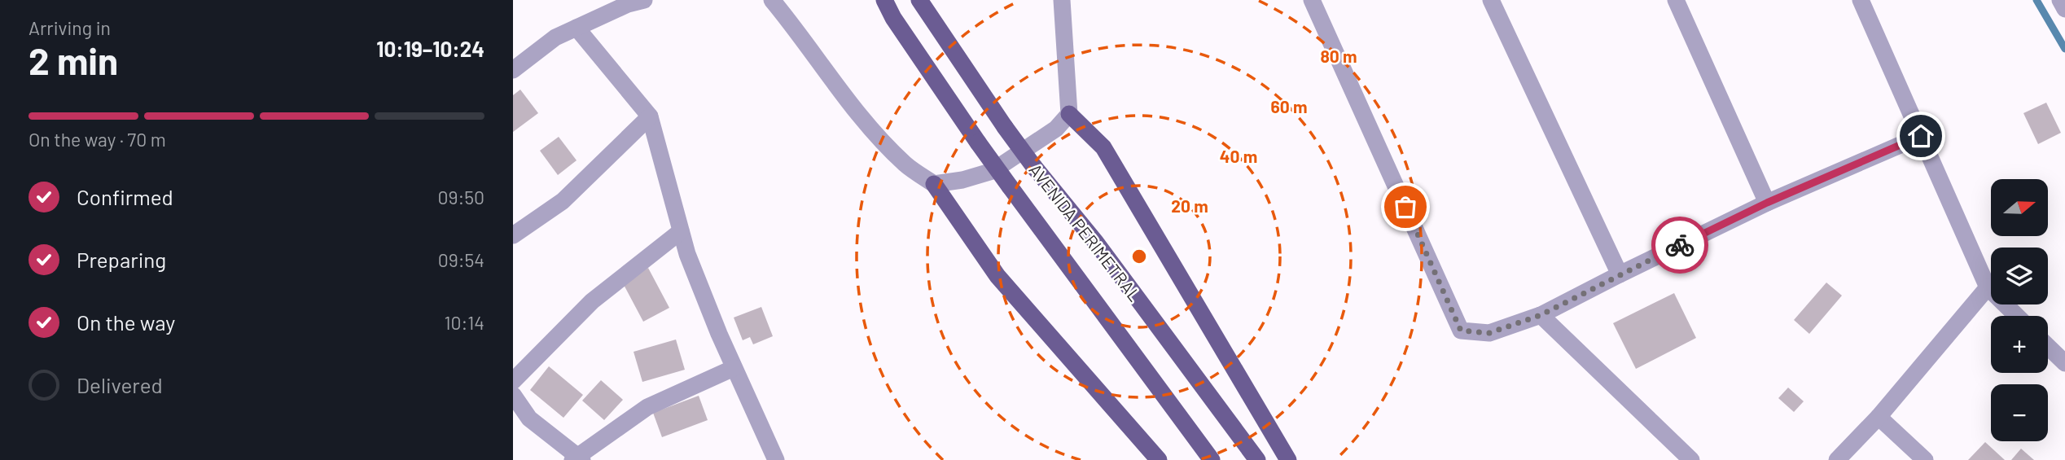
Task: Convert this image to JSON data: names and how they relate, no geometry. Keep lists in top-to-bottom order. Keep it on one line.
{"streets":{"main road":["AVENIDA PERIMETRAL"]},"north":"right","page":{"heading":["2 min","Arriving in","10:19–10:24"],"bar":"On the way · 70 m","list":[["Confirmed","09:50"],["Preparing","09:54"],["On the way","10:14"],"Delivered"],"map_buttons":["+","−"]},"rings":["80 m","60 m","40 m","20 m"]}
